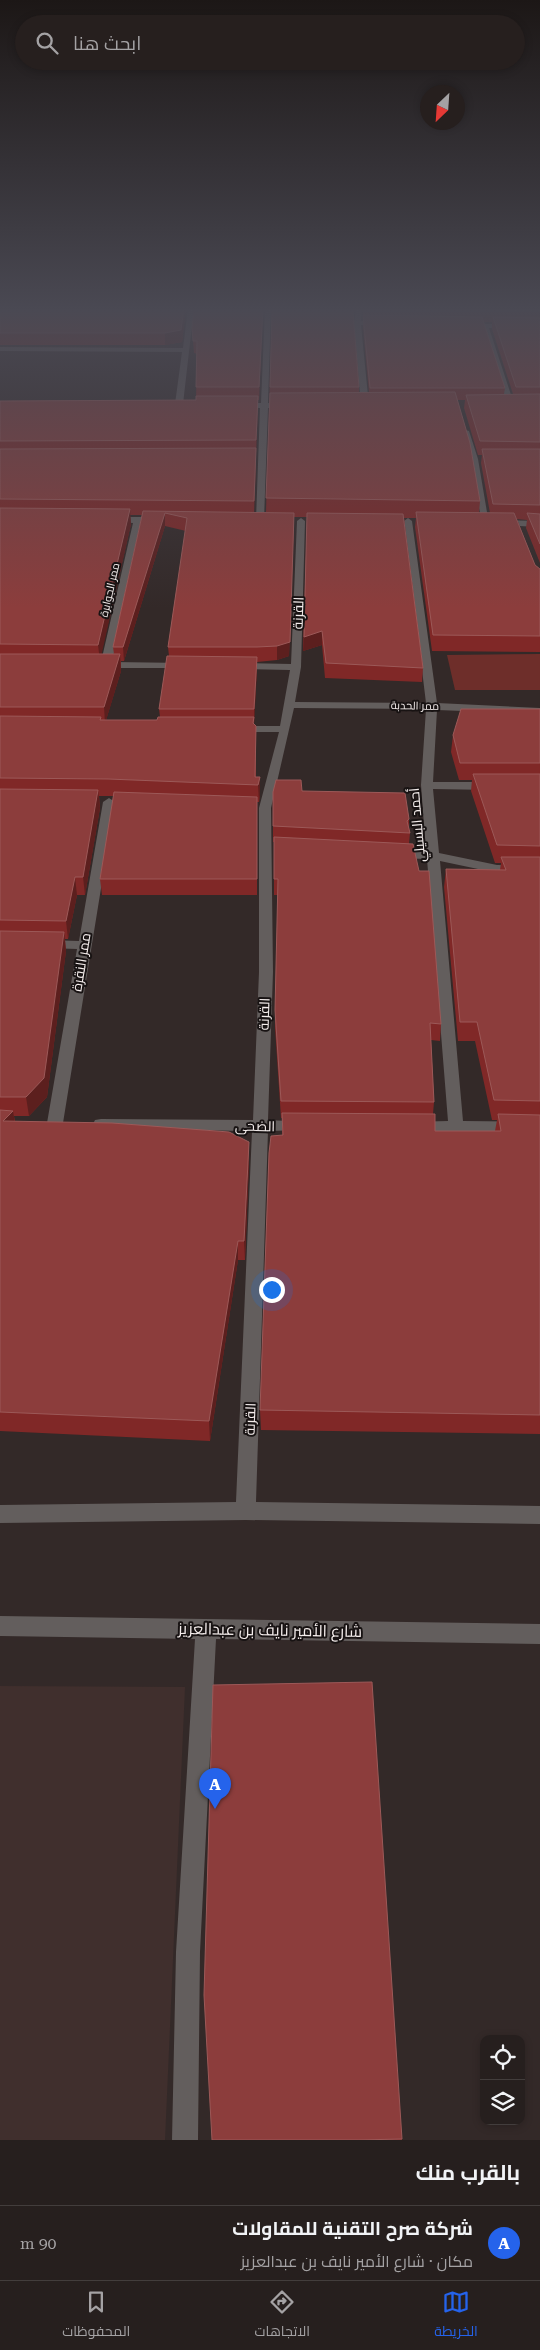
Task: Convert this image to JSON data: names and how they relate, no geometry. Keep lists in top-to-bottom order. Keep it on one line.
{"streets":{"street":["ممر الجوابرة","القرنة","ممر الحدبة","أحمد البسيلي","ممر النقرة","الضحى","شارع الأمير نايف بن عبدالعزيز"]},"crossings":[["القرنة","ممر الحدبة"],["القرنة","الضحى"],["ممر الحدبة","أحمد البسيلي"],["ممر النقرة","الضحى"]],"north":"bottom left","page":{"search":"ابحث هنا","pins":"A","heading":"بالقرب منك","list":[{"mark":"A","name":"شركة صرح التقنية للمقاولات","note":"مكان · شارع الأمير نايف بن عبدالعزيز","value":"90 m"}],"nav":["الخريطة","الاتجاهات","المحفوظات"]}}
